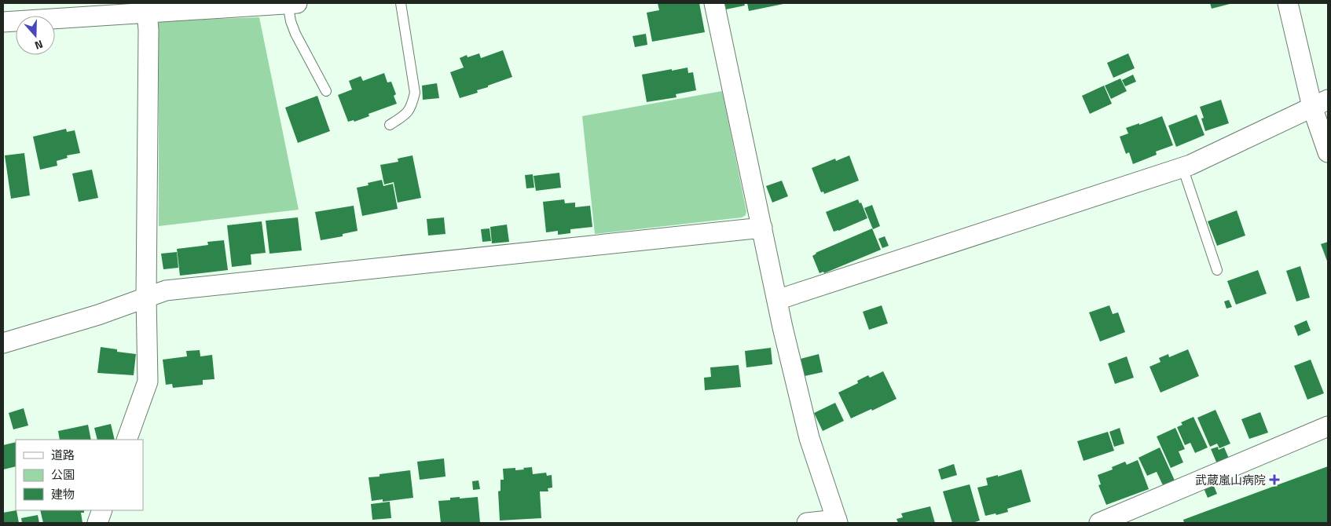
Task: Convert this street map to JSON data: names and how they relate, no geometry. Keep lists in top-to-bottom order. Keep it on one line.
{"places":{"health":["武蔵嵐山病院"]},"legend":["道路","公園","建物"],"north":"bottom"}
